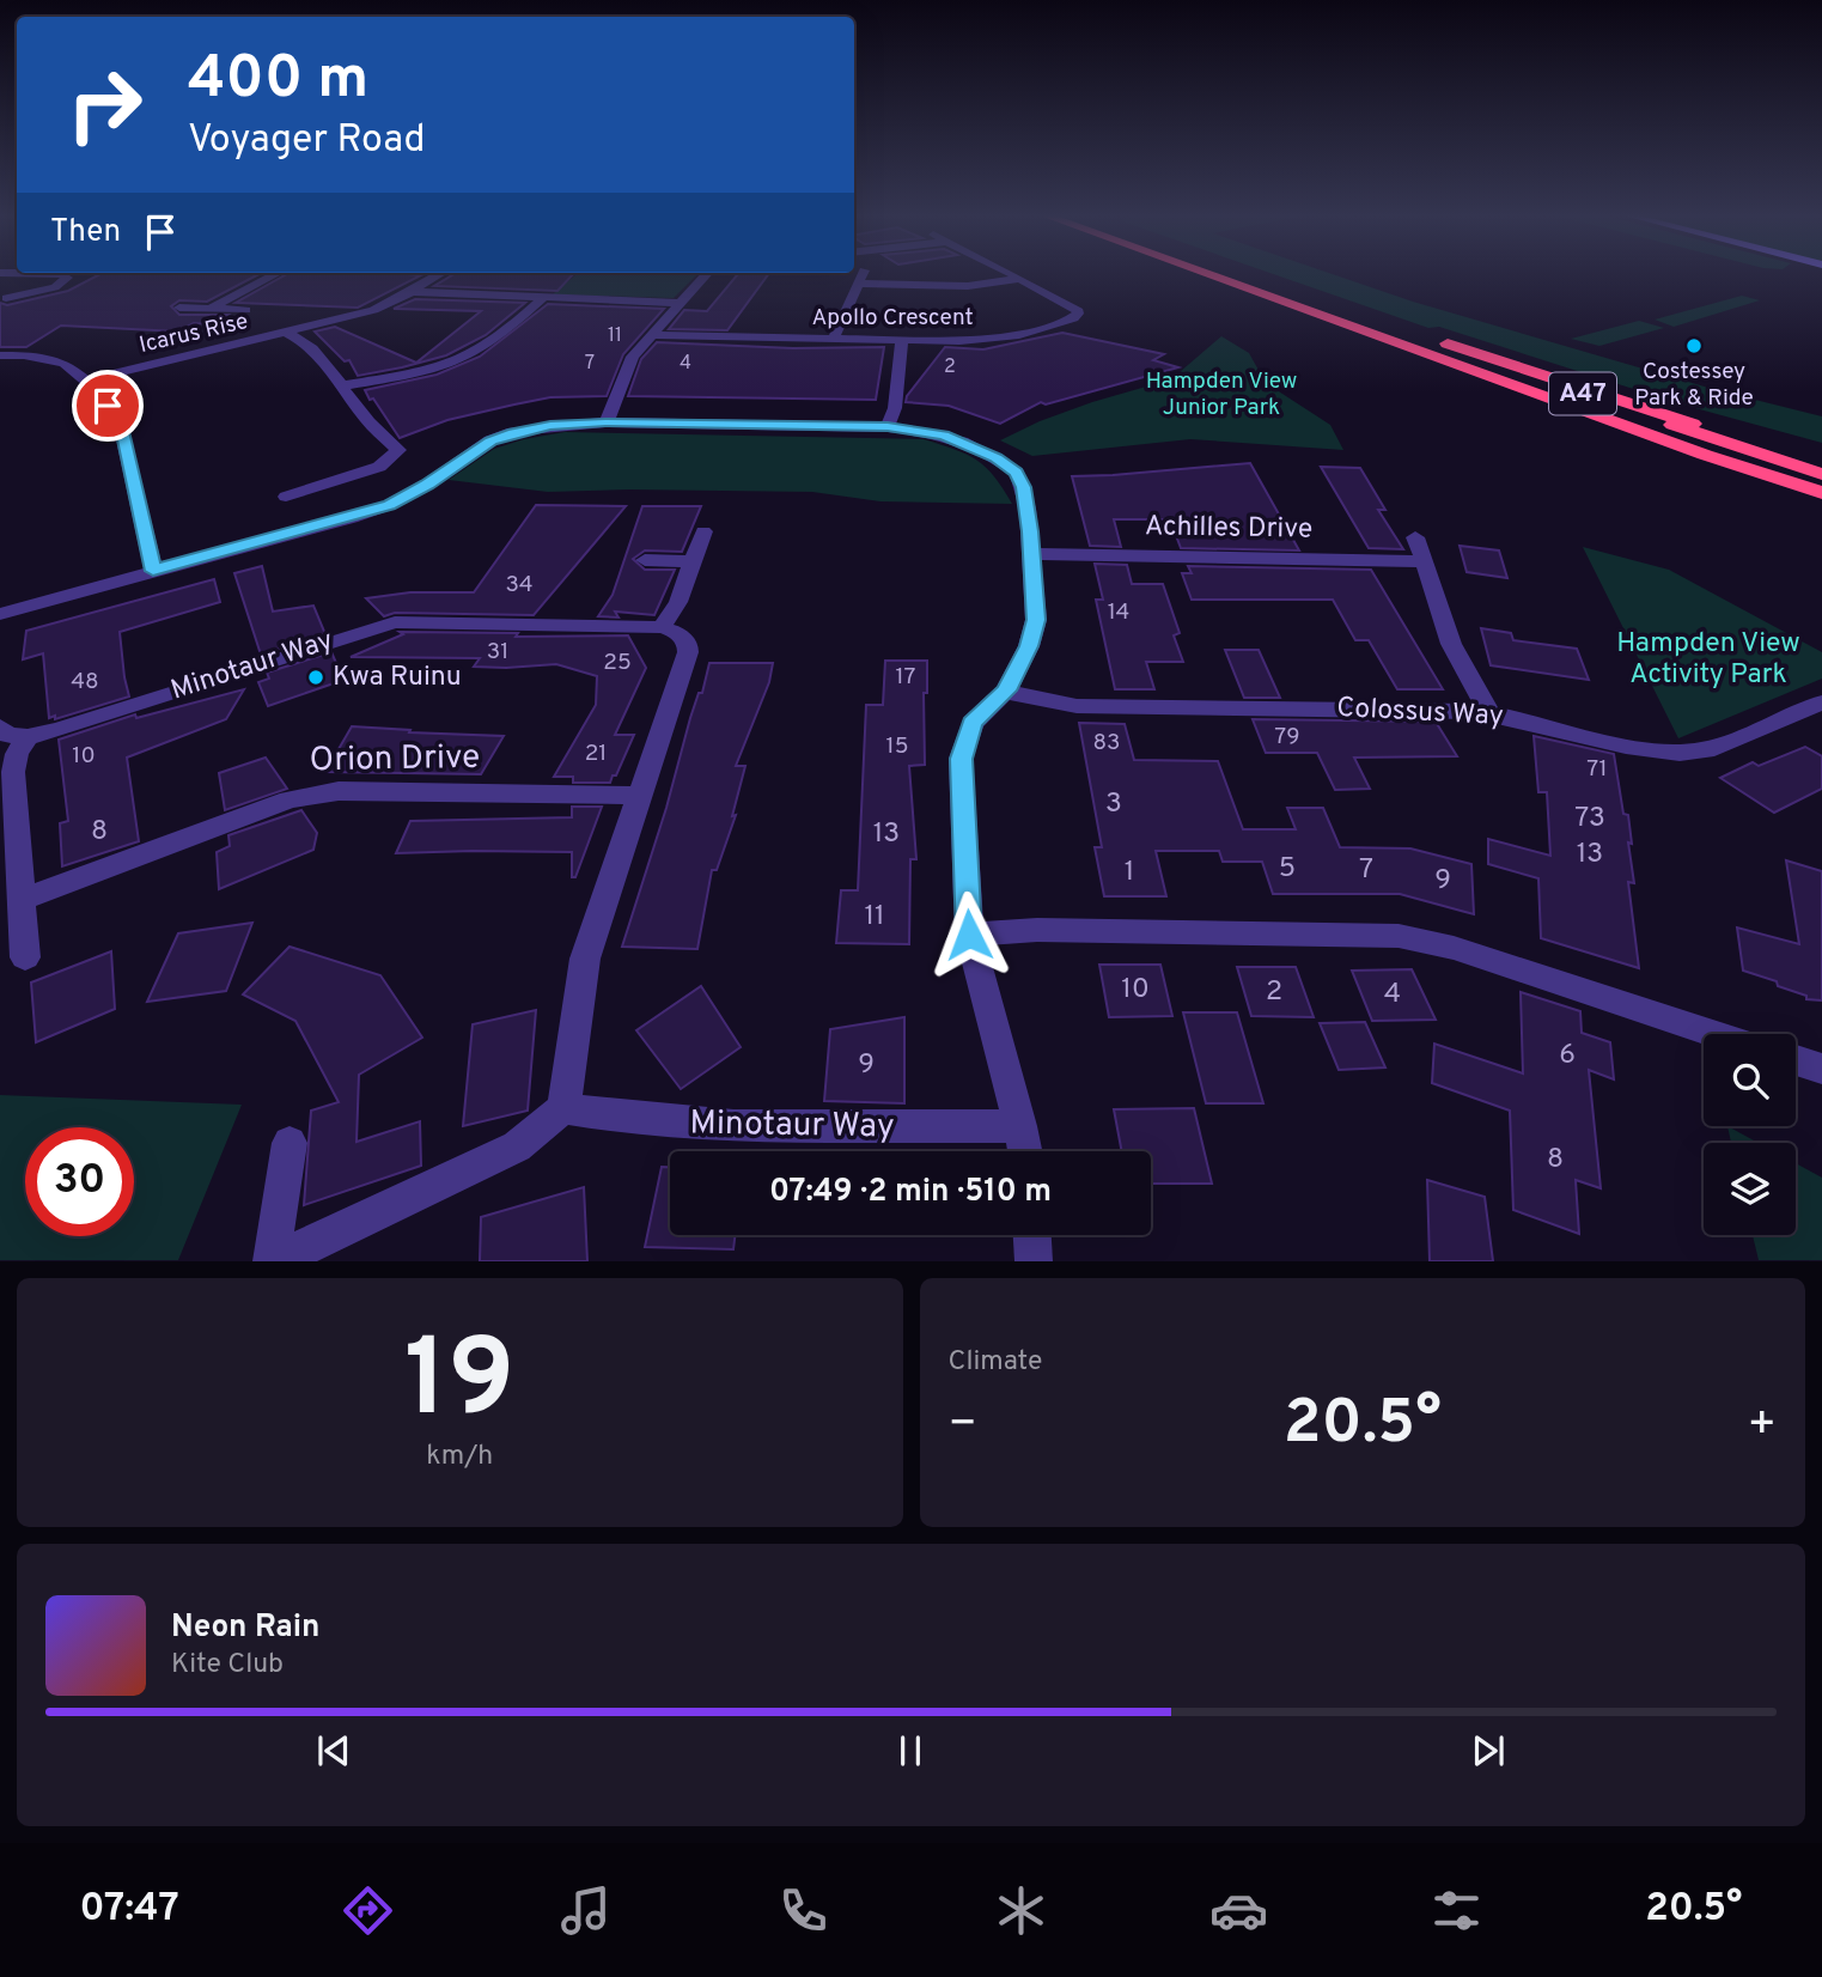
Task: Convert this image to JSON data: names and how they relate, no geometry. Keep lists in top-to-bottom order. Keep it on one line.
{"streets":{"highway":["A47"],"street":["Apollo Crescent","Icarus Rise","Achilles Drive","Minotaur Way","Colossus Way","Orion Drive"]},"parks":["Hampden View Junior Park","Hampden View Activity Park"],"places":["Costessey Park & Ride","Kwa Ruinu"],"house_numbers":["11","7","4","2","34","14","31","25","17","48","79","83","15","21","10","71","3","73","8","13","13","5","7","1","9","11","10","2","4","6","9","8"],"page":{"turn":["400 m","Voyager Road"],"then":"Then","limit":"30","trip":"07:49 · 2 min · 510 m","tile":[["19","km/h"],"Climate"],"heat":["−","20.5°","+"],"song":["Neon Rain","Kite Club"],"tabs":["07:47","20.5°"]}}
